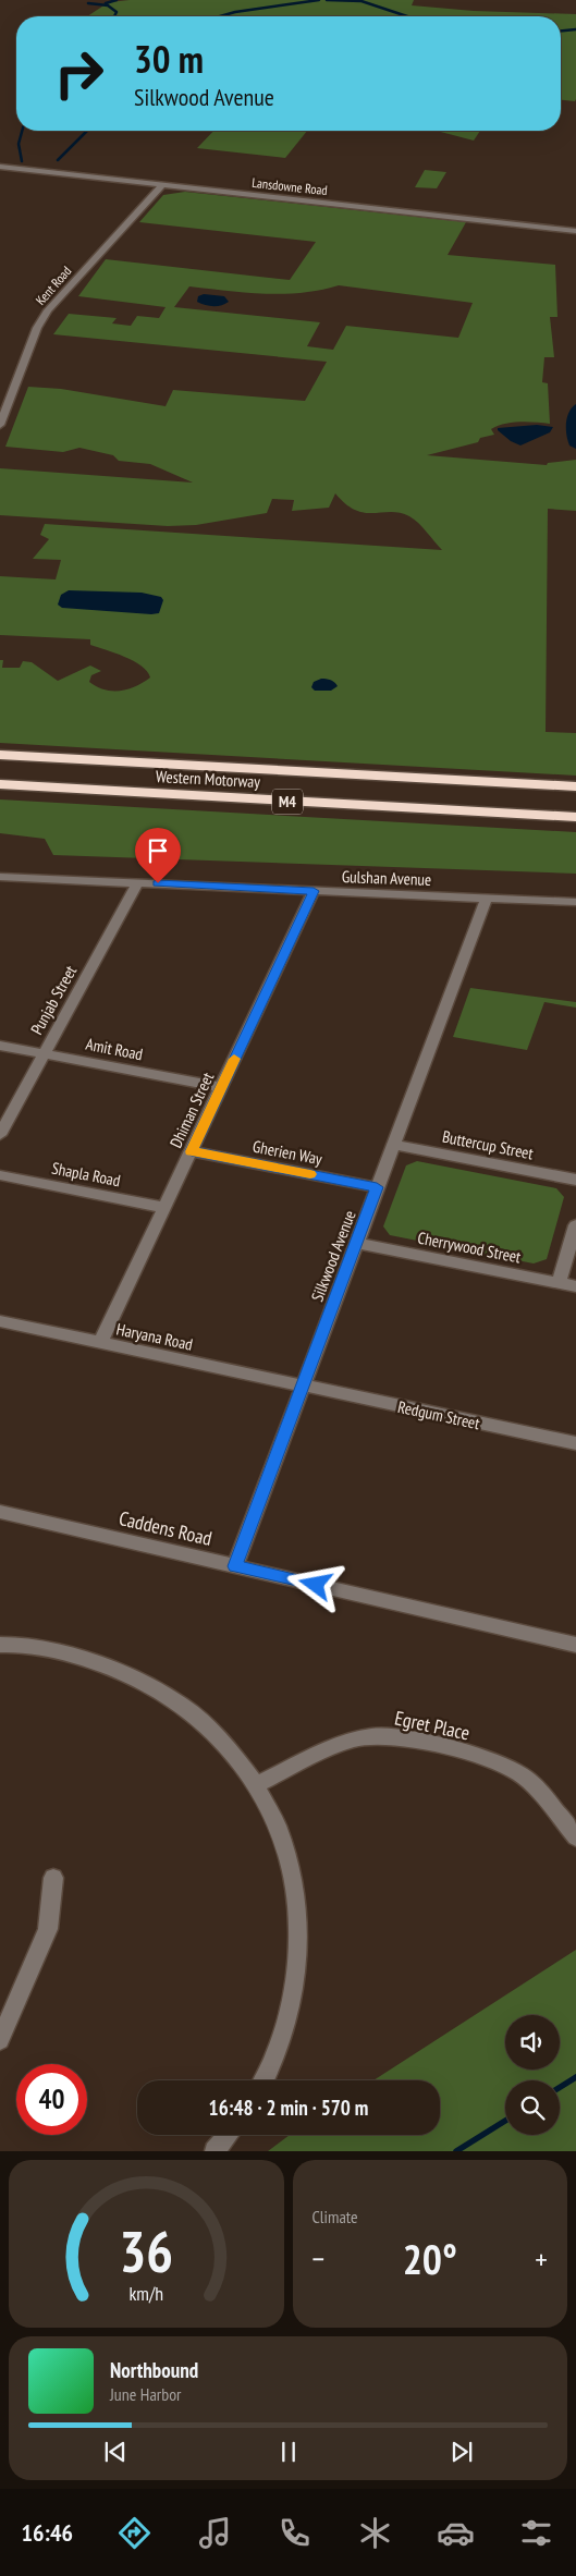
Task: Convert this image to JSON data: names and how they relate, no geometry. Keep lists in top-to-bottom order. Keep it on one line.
{"streets":{"highway":["Western Motorway","M4"],"street":["Lansdowne Road","Kent Road","Gulshan Avenue","Punjab Street","Amit Road","Dhiman Street","Buttercup Street","Gherien Way","Shapla Road","Cherrywood Street","Silkwood Avenue","Haryana Road","Redgum Street","Caddens Road","Egret Place"]},"crossings":[["Lansdowne Road","Kent Road"],["Gulshan Avenue","Punjab Street"],["Gulshan Avenue","Dhiman Street"],["Gulshan Avenue","Silkwood Avenue"],["Punjab Street","Amit Road"],["Amit Road","Dhiman Street"],["Dhiman Street","Gherien Way"],["Dhiman Street","Shapla Road"],["Dhiman Street","Haryana Road"],["Buttercup Street","Silkwood Avenue"],["Gherien Way","Silkwood Avenue"],["Cherrywood Street","Silkwood Avenue"],["Silkwood Avenue","Haryana Road"],["Silkwood Avenue","Redgum Street"],["Silkwood Avenue","Caddens Road"],["Haryana Road","Redgum Street"]],"page":{"turn":["30 m","Silkwood Avenue"],"limit":"40","trip":"16:48 · 2 min · 570 m","tile":"Climate","heat":["−","20°","+"],"song":["Northbound","June Harbor"],"tabs":"16:46","gauge":["36","km/h"]}}
